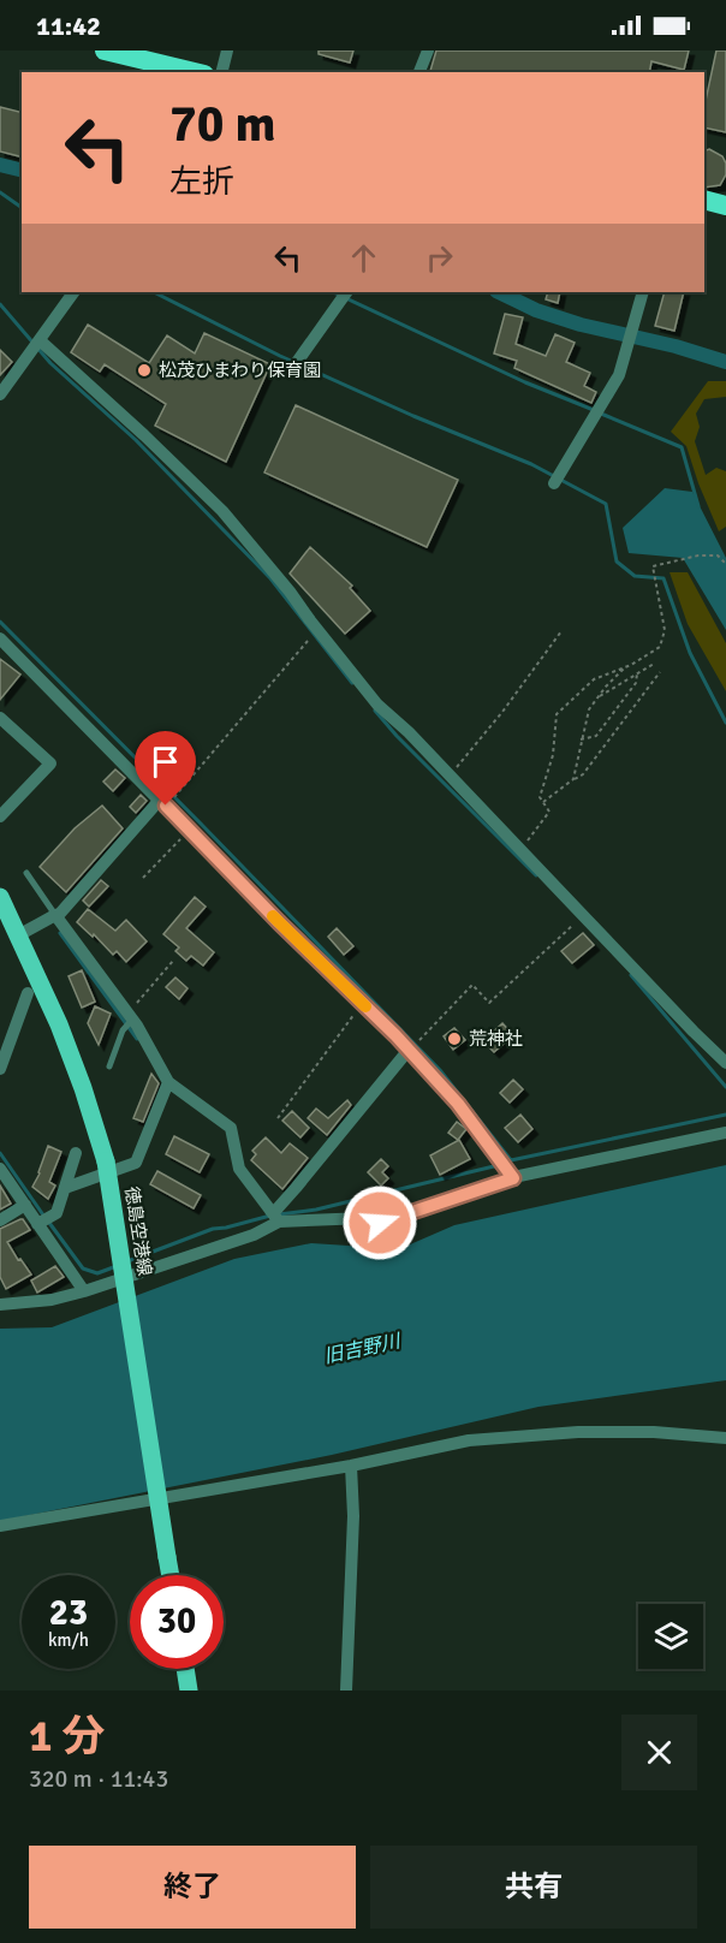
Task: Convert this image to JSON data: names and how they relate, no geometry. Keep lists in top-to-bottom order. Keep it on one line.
{"streets":{"main road":["徳島空港線"]},"water":["旧吉野川"],"places":["松茂ひまわり保育園","荒神社"],"page":{"status":"11:42","turn":["70 m","左折"],"speed":"23 km/h","limit":"30","heading":["1 分","320 m · 11:43"],"buttons":["終了","共有"]}}
